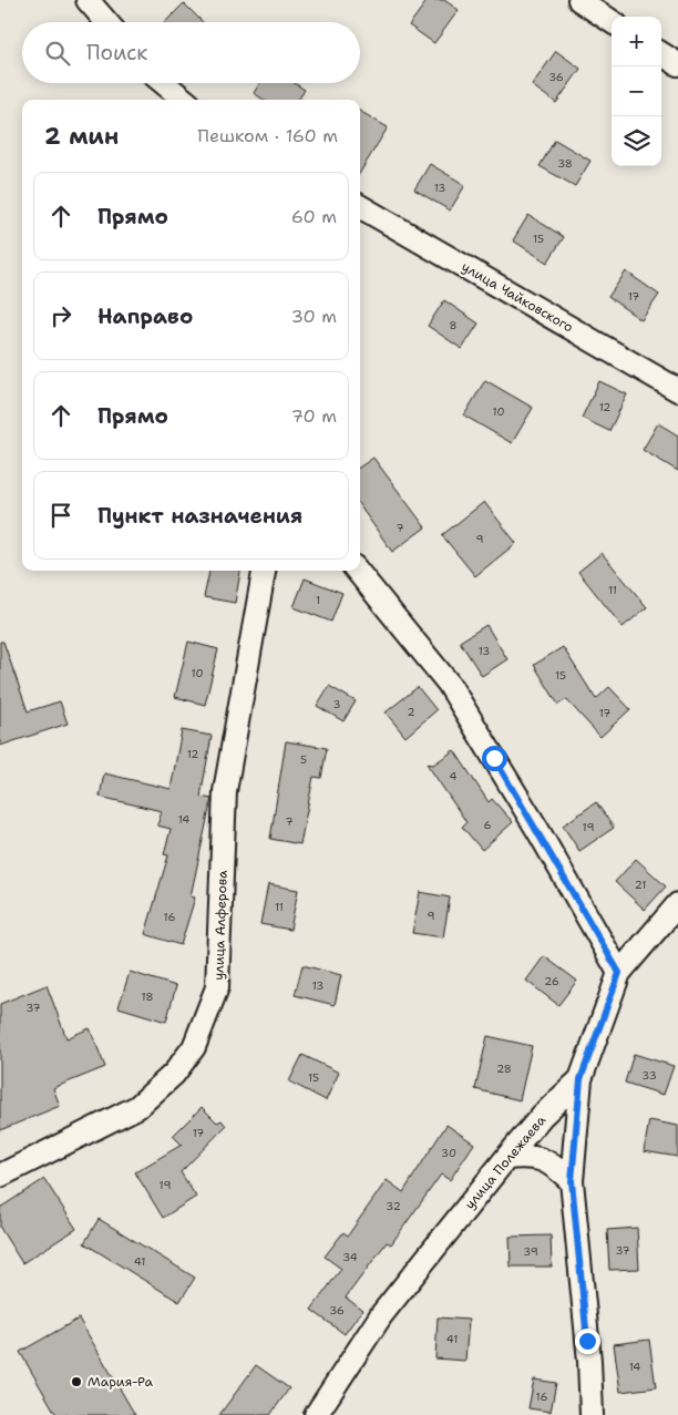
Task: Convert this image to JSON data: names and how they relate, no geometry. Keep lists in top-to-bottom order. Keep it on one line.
{"streets":{"street":["улица Чайковского","улица Алферова","улица Полежаева"]},"places":["Мария-Ра"],"house_numbers":["36","38","13","15","17","8","12","10","7","9","11","1","13","10","15","3","2","17","12","5","4","14","7","6","19","21","11","9","16","26","13","18","37","28","33","15","17","30","19","32","37","39","34","41","36","41","14","16"],"page":{"map_buttons":["+","−"],"search":"Поиск","heading":["2 мин","Пешком · 160 m"],"list":[["Прямо","60 m"],["Направо","30 m"],["Прямо","70 m"],"Пункт назначения"]}}
